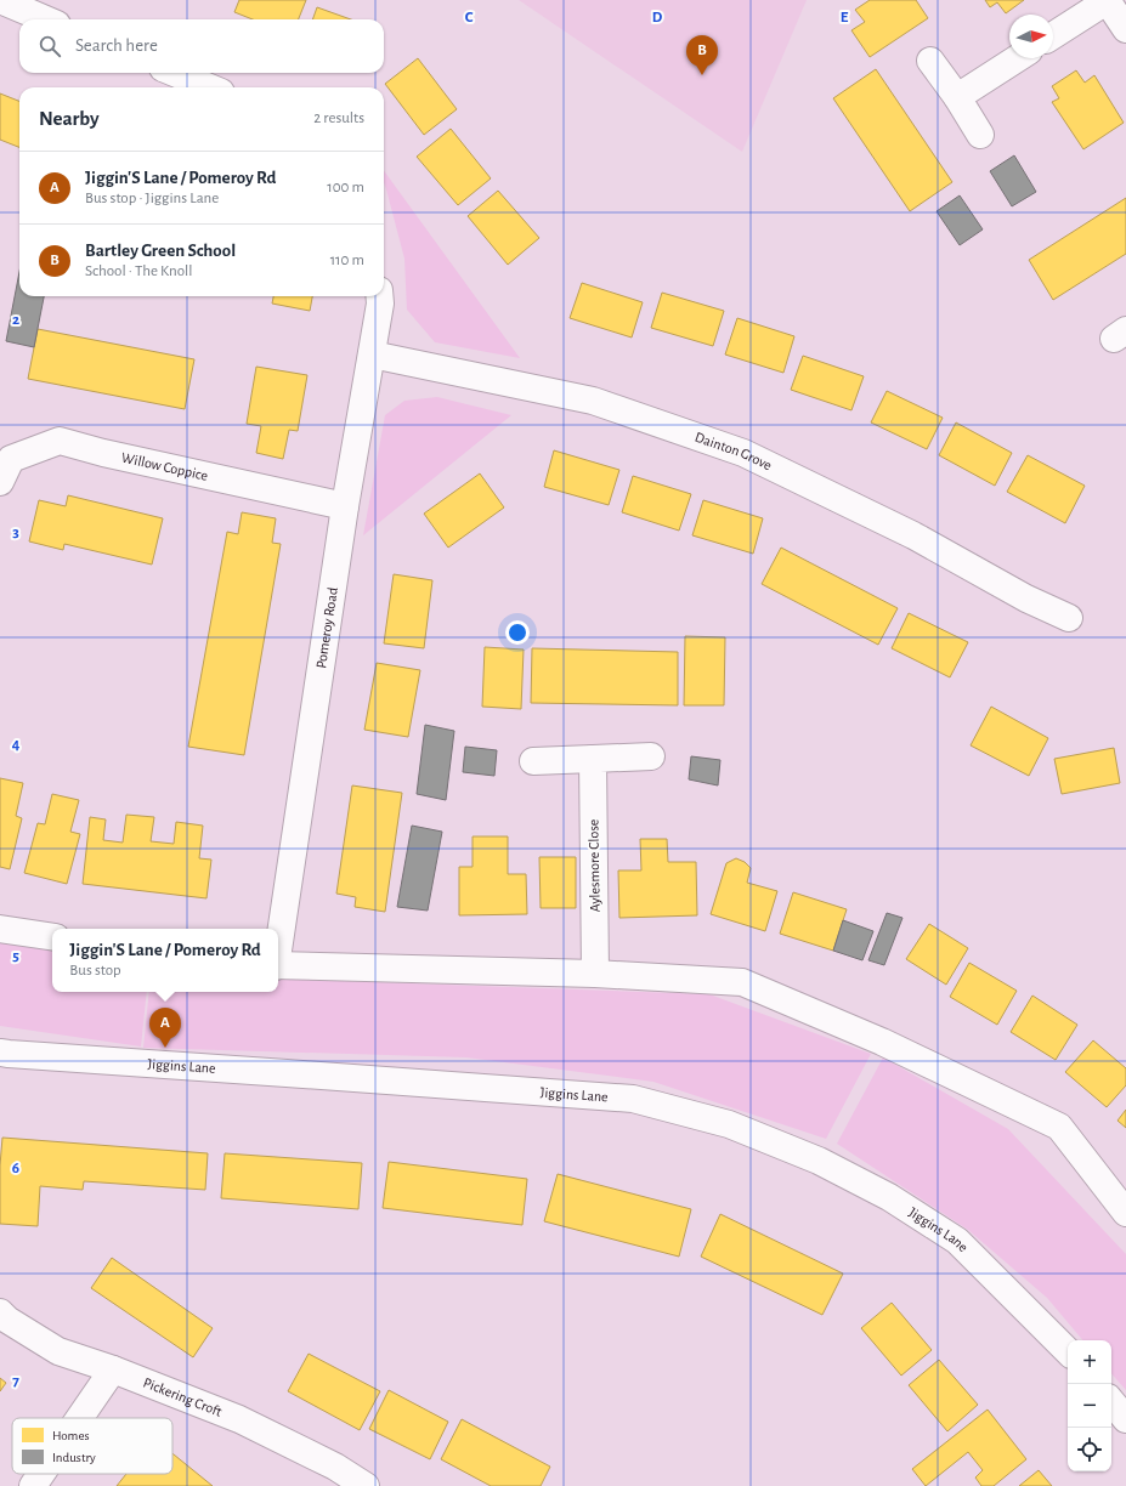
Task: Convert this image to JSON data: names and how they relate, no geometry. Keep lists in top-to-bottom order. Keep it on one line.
{"streets":{"street":["Dainton Grove","Willow Coppice","Pomeroy Road","Aylesmore Close","Jiggins Lane","Pickering Croft"]},"crossings":[["Dainton Grove","Pomeroy Road"],["Willow Coppice","Pomeroy Road"]],"legend":["Homes","Industry"],"north":"right","page":{"search":"Search here","pins":["B","A"],"heading":["Nearby","2 results"],"list":[{"mark":"A","name":"Jiggin'S Lane / Pomeroy Rd","note":"Bus stop · Jiggins Lane","value":"100 m"},{"mark":"B","name":"Bartley Green School","note":"School · The Knoll","value":"110 m"}],"popup":["Jiggin'S Lane / Pomeroy Rd","Bus stop"],"map_buttons":["+","−"]},"grid":{"columns":["C","D","E"],"rows":["2","3","4","5","6","7"]}}
